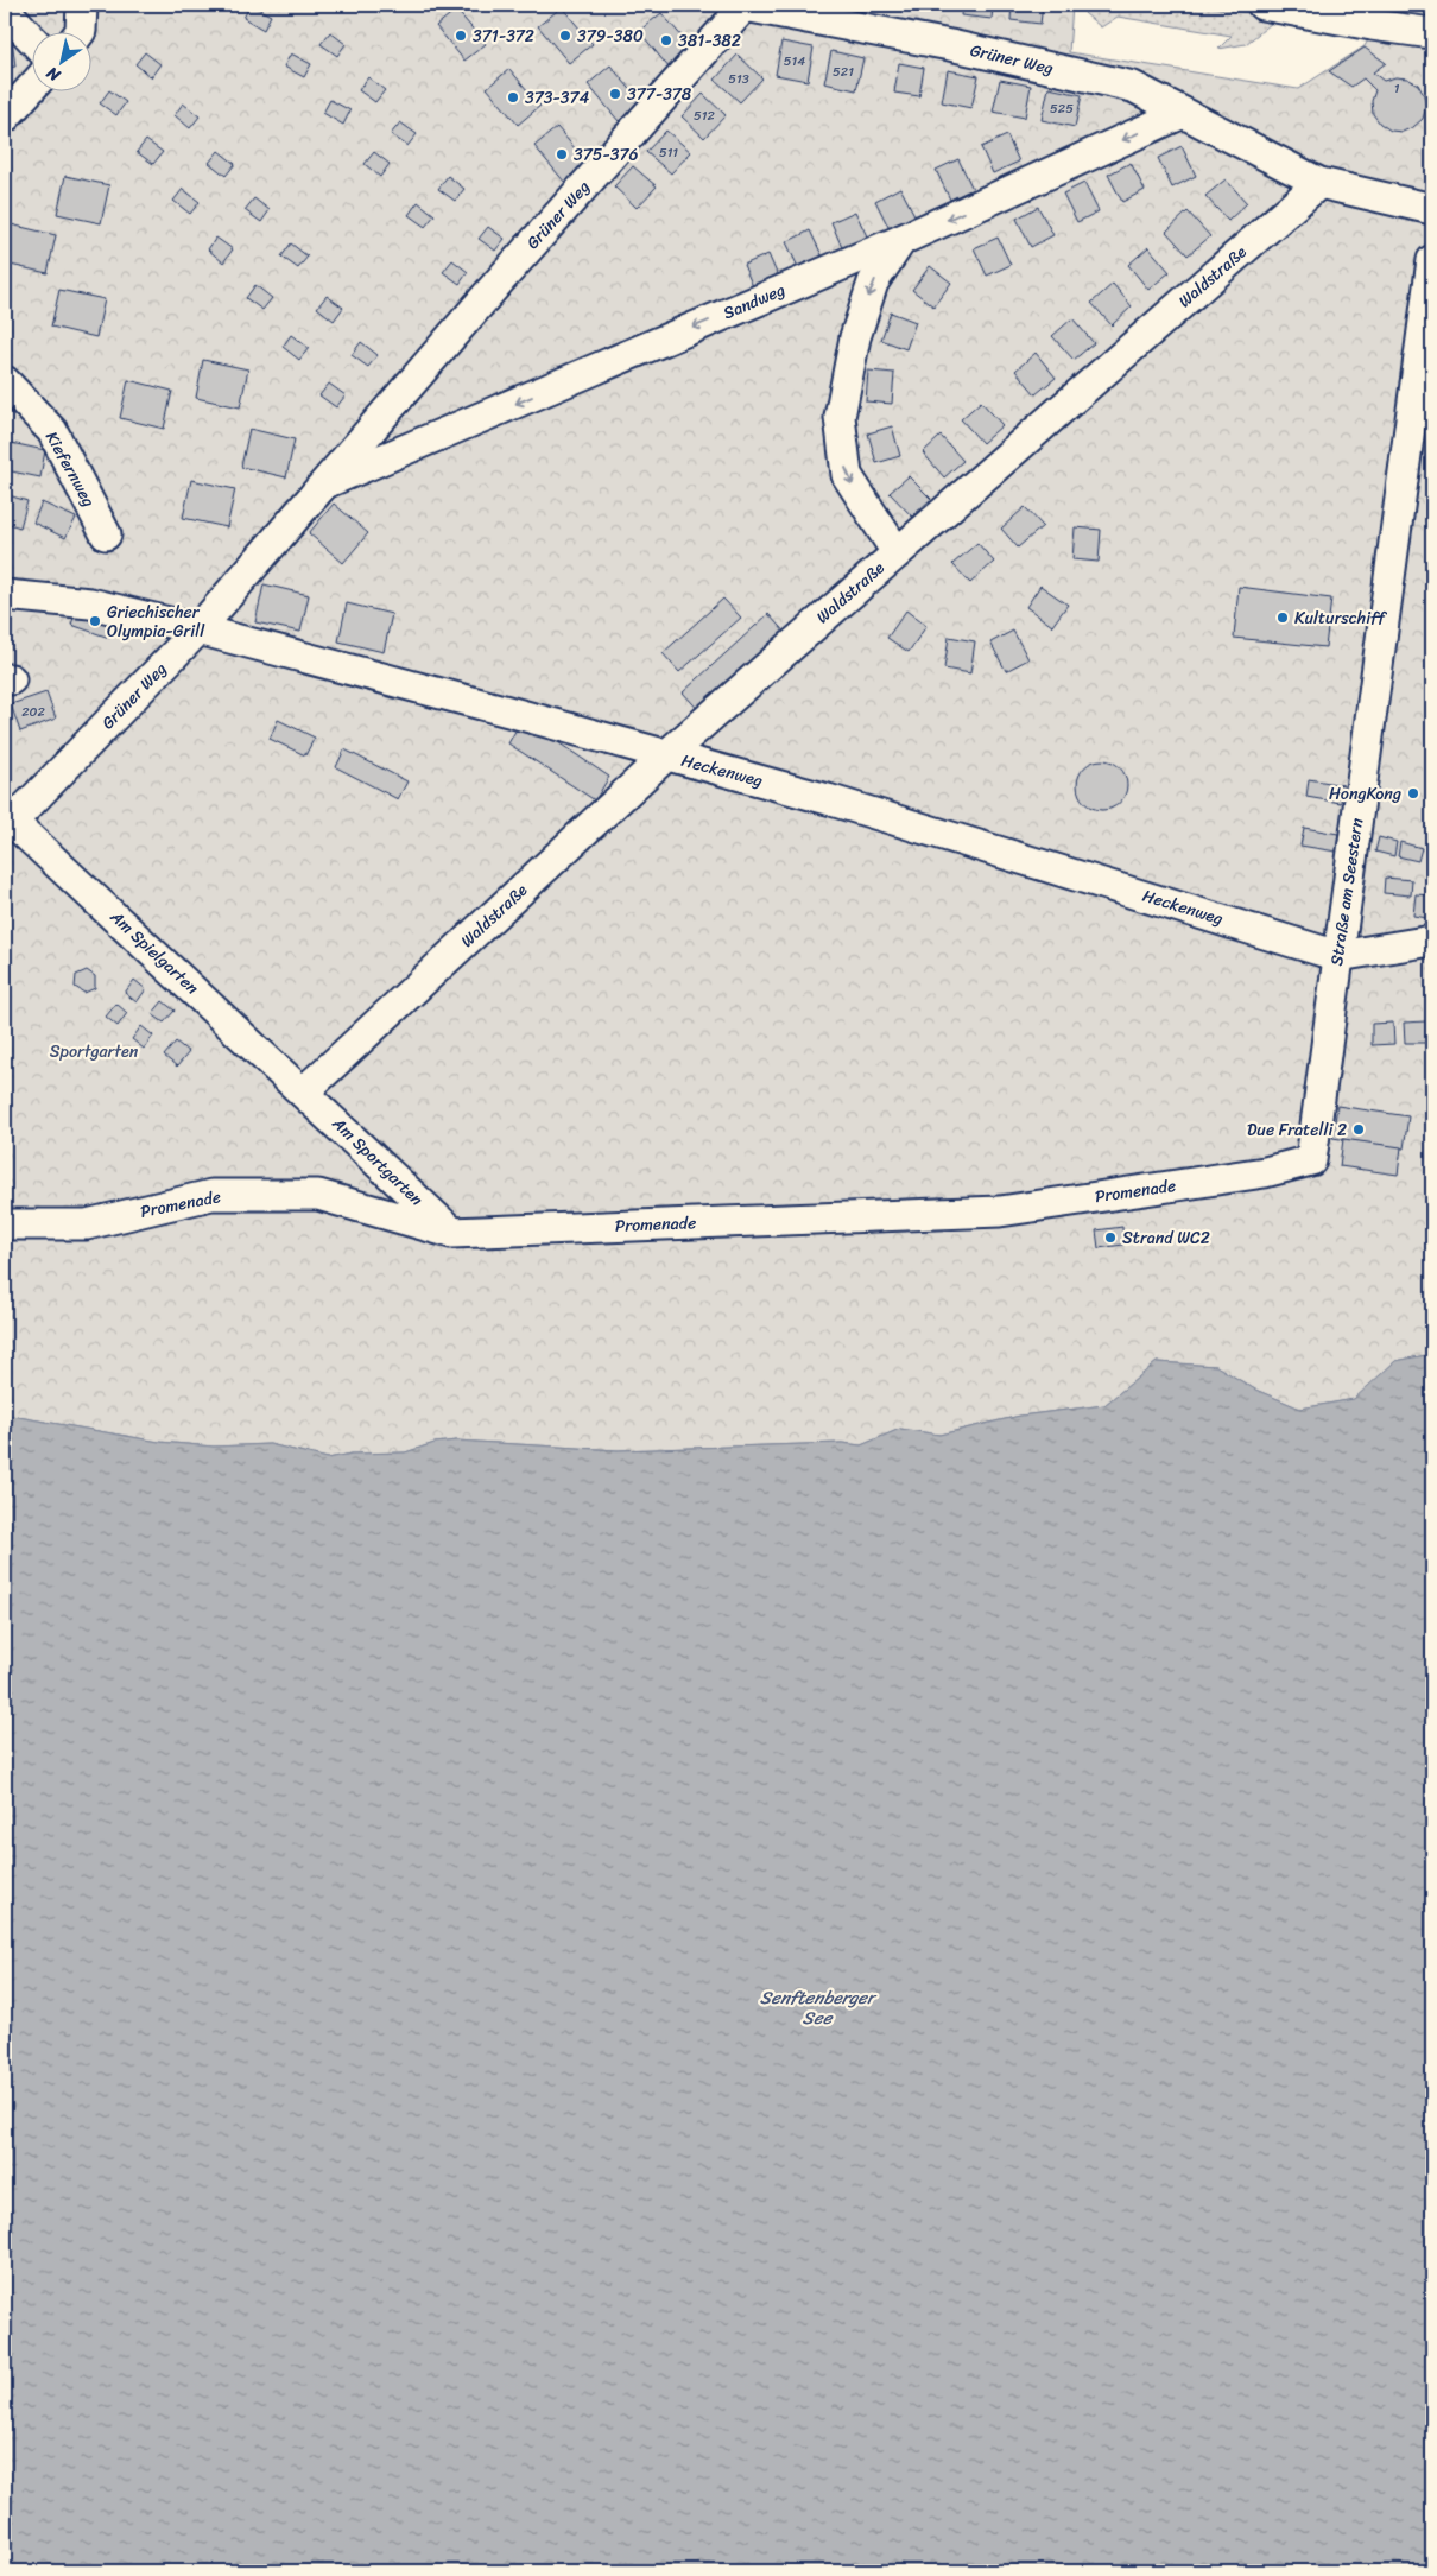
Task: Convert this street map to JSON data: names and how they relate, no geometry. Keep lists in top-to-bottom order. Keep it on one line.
{"streets":{"street":["Grüner Weg","Waldstraße","Sandweg","Kiefernweg","Heckenweg","Straße am Seestern","Am Spielgarten","Am Sportgarten","Promenade"]},"crossings":[["Grüner Weg","Waldstraße"],["Grüner Weg","Sandweg"],["Grüner Weg","Heckenweg"],["Grüner Weg","Am Spielgarten"],["Waldstraße","Heckenweg"],["Waldstraße","Am Spielgarten"],["Waldstraße","Am Sportgarten"],["Heckenweg","Straße am Seestern"],["Straße am Seestern","Promenade"],["Am Spielgarten","Am Sportgarten"],["Am Sportgarten","Promenade"]],"one_way":["Sandweg"],"water":["Senftenberger See"],"parks":["Sportgarten"],"places":["371-372","379-380","381-382","377-378","373-374","375-376","Kulturschiff","Griechischer Olympia-Grill","HongKong","Due Fratelli 2","Strand WC2"],"house_numbers":["514","521","513","1","525","512","511","202"],"north":"bottom left"}
